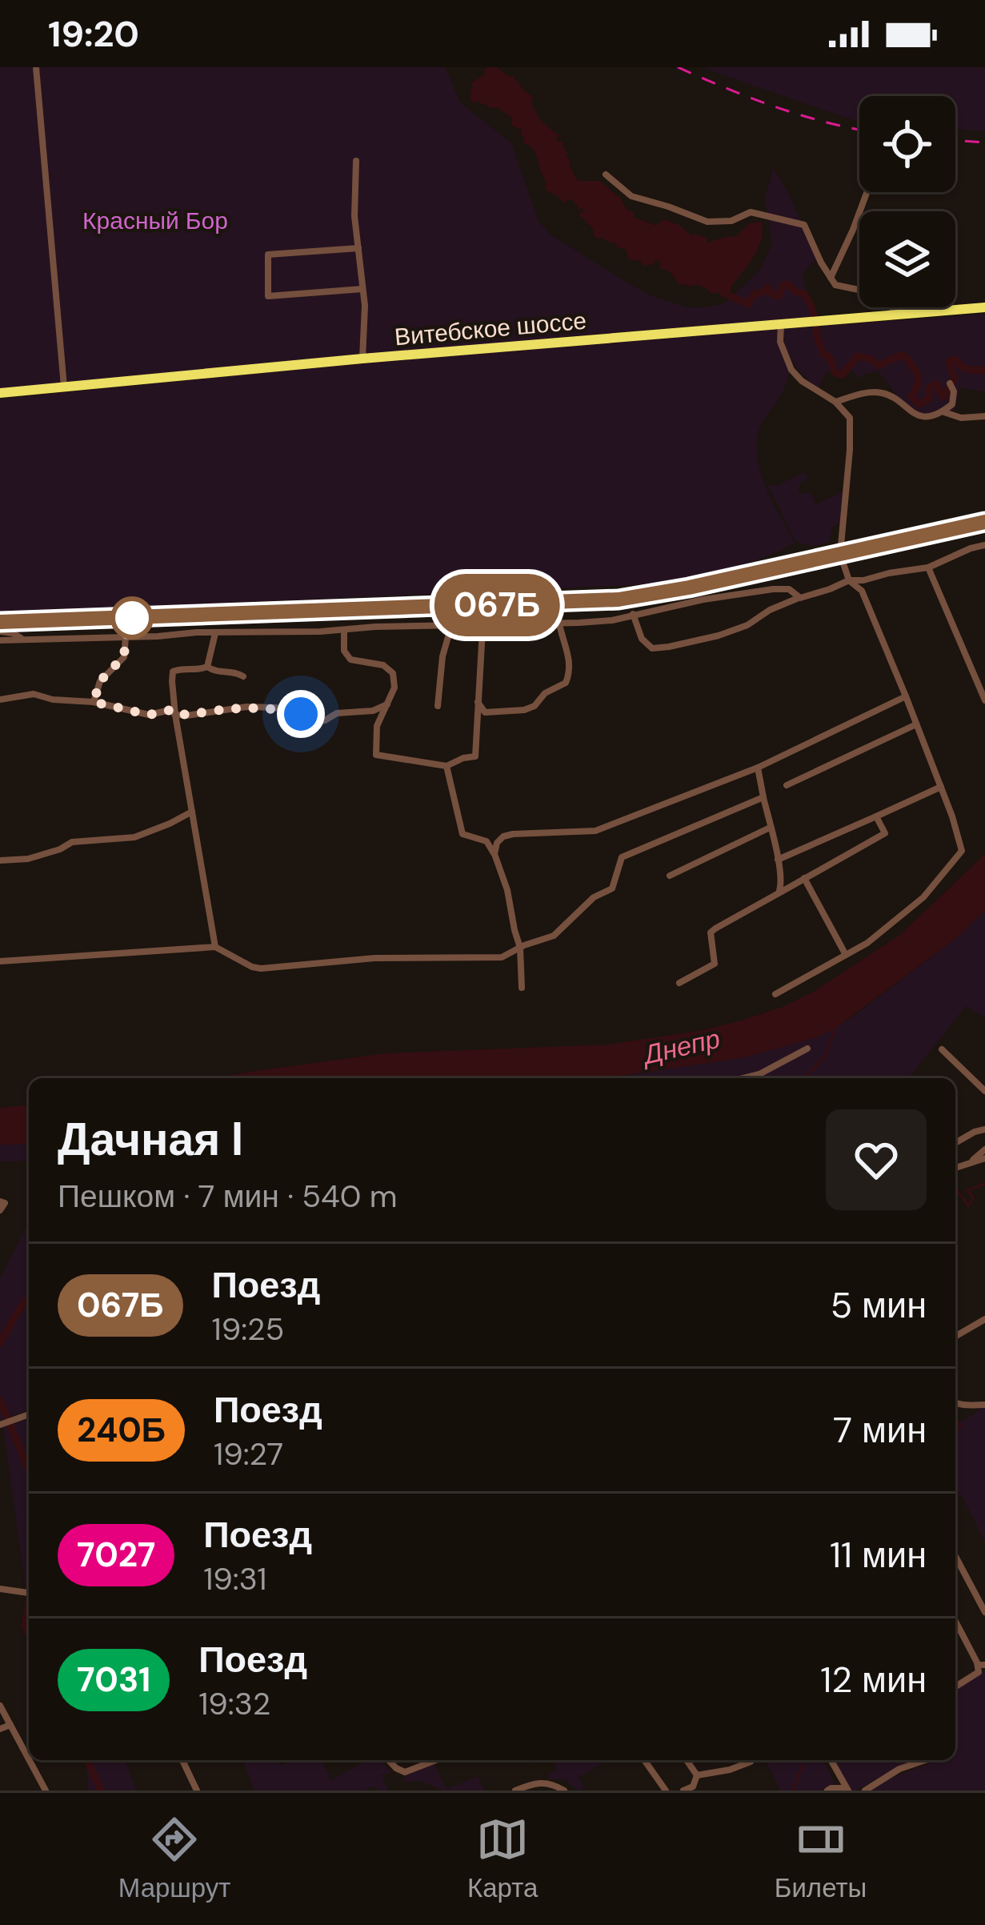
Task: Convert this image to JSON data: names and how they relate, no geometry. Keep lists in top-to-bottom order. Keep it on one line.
{"streets":{"main road":["Витебское шоссе"]},"water":["Днепр"],"parks":["Красный Бор"],"page":{"status":"19:20","on_map":"067Б","heading":["Дачная I","Пешком · 7 мин · 540 m"],"list":[{"mark":"067Б","name":"Поезд","note":"19:25","value":"5 мин"},{"mark":"240Б","name":"Поезд","note":"19:27","value":"7 мин"},{"mark":"7027","name":"Поезд","note":"19:31","value":"11 мин"},{"mark":"7031","name":"Поезд","note":"19:32","value":"12 мин"}],"tabs":["Маршрут","Карта","Билеты"]}}
